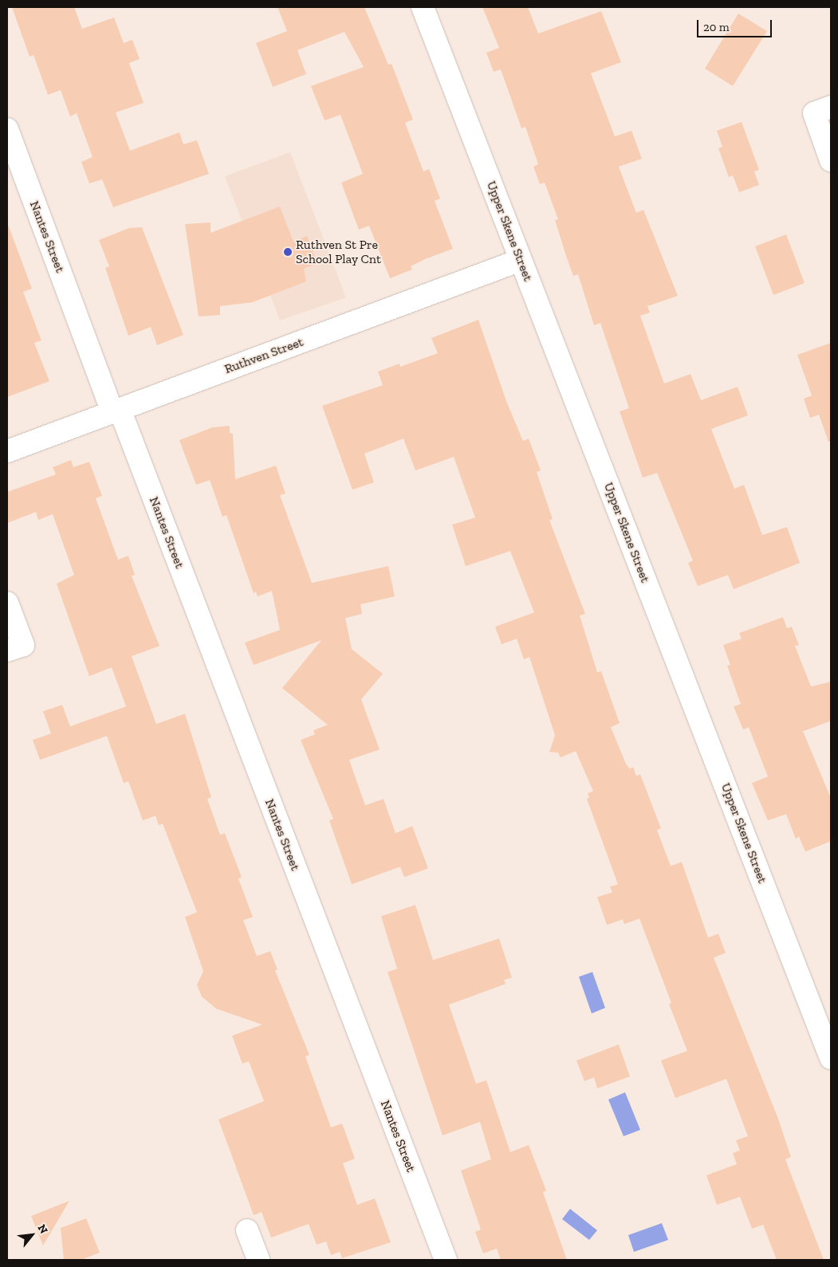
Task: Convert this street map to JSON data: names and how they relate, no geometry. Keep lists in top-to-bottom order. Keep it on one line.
{"streets":{"street":["Upper Skene Street","Nantes Street","Ruthven Street"]},"crossings":[["Upper Skene Street","Ruthven Street"],["Nantes Street","Ruthven Street"]],"places":["Ruthven St Pre School Play Cnt"],"scale_bar":"20 m","north":"top right"}
